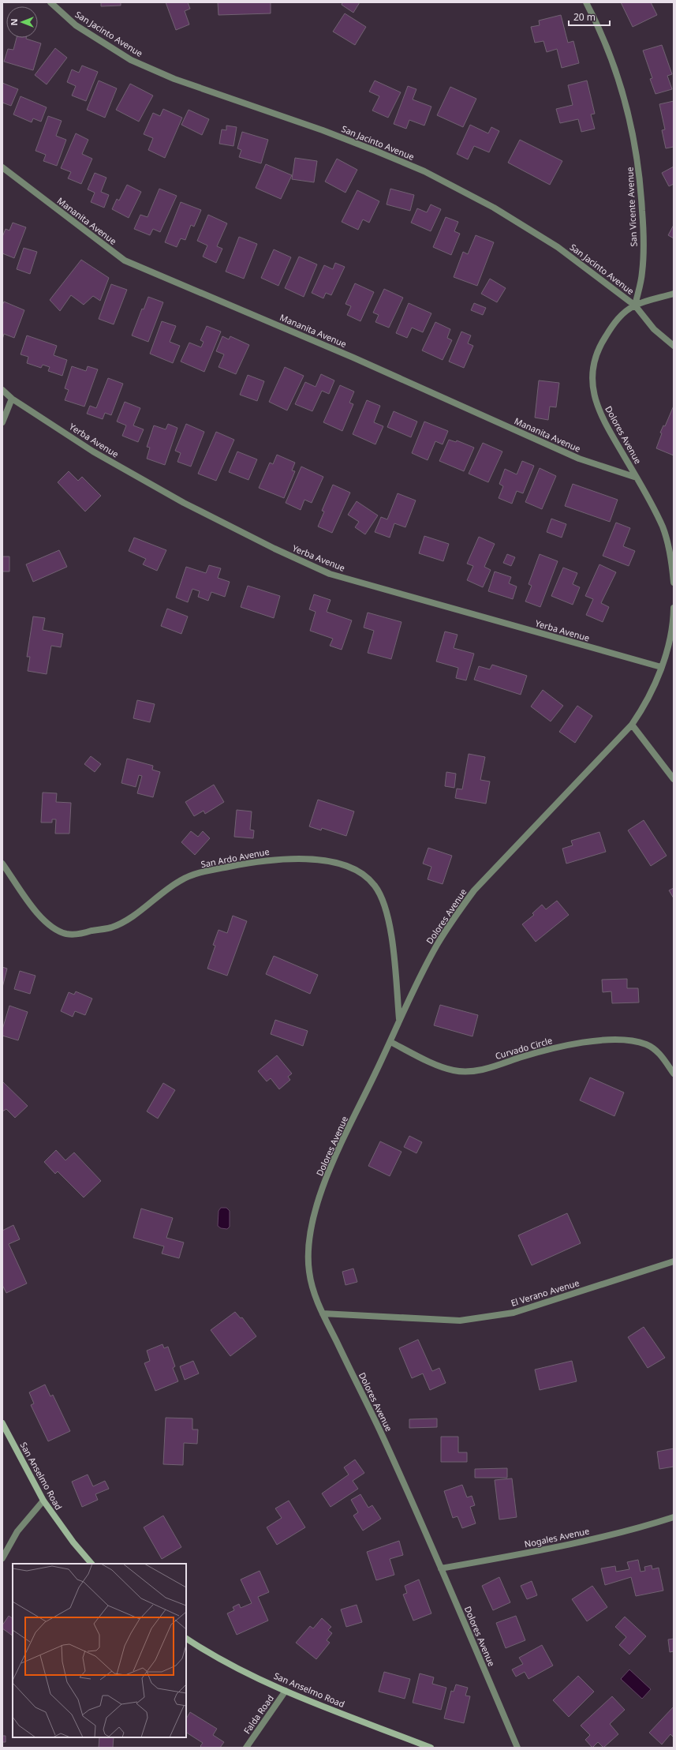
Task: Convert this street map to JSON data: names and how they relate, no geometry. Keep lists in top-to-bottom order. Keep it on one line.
{"streets":{"street":["San Jacinto Avenue","San Vicente Avenue","Mananita Avenue","Dolores Avenue","Yerba Avenue","San Ardo Avenue","Curvado Circle","El Verano Avenue","San Anselmo Road","Nogales Avenue","Falda Road"]},"crossings":[["San Jacinto Avenue","San Vicente Avenue"],["San Jacinto Avenue","Dolores Avenue"],["San Vicente Avenue","Dolores Avenue"],["Mananita Avenue","Dolores Avenue"],["Dolores Avenue","Yerba Avenue"],["Dolores Avenue","San Ardo Avenue"],["Dolores Avenue","Curvado Circle"],["Dolores Avenue","El Verano Avenue"],["Dolores Avenue","Nogales Avenue"],["San Anselmo Road","Falda Road"]],"scale_bar":"20 m","north":"left"}
